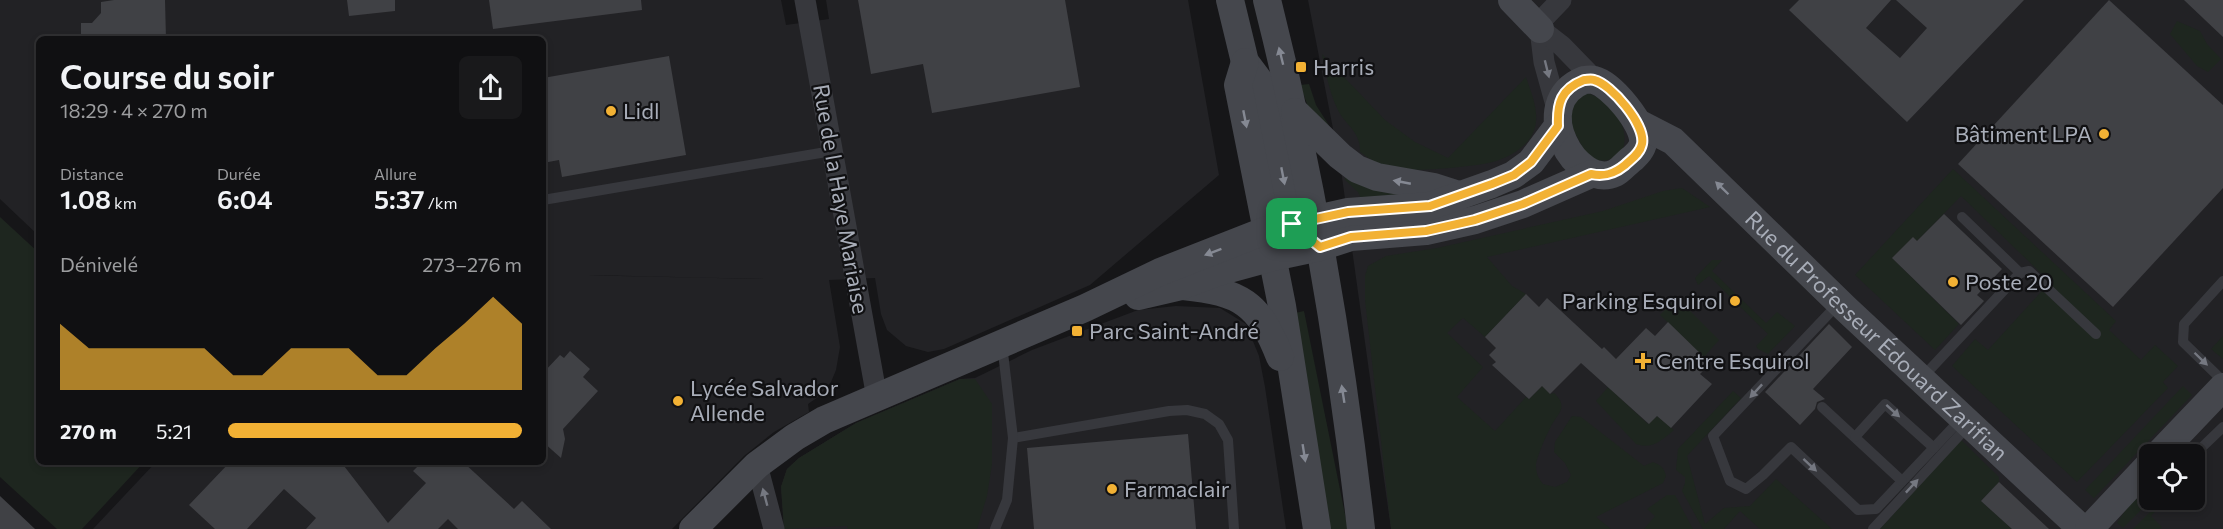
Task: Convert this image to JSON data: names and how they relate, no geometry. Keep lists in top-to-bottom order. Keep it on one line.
{"streets":{"street":["Rue de la Haye Mariaise","Rue du Professeur Édouard Zarifian"]},"one_way":["Rue du Professeur Édouard Zarifian"],"places":{"transit":["Harris","Parc Saint-André"],"other":["Lidl","Bâtiment LPA","Poste 20","Parking Esquirol","Lycée Salvador Allende","Farmaclair"],"health":["Centre Esquirol"]},"page":{"heading":["Course du soir","18:29 · 4 × 270 m"],"stats":[["Distance","1.08 km"],["Durée","6:04"],["Allure","5:37 /km"]],"chart":["Dénivelé","273–276 m"],"list":[{"name":"270 m","note":"5:21"}]}}
